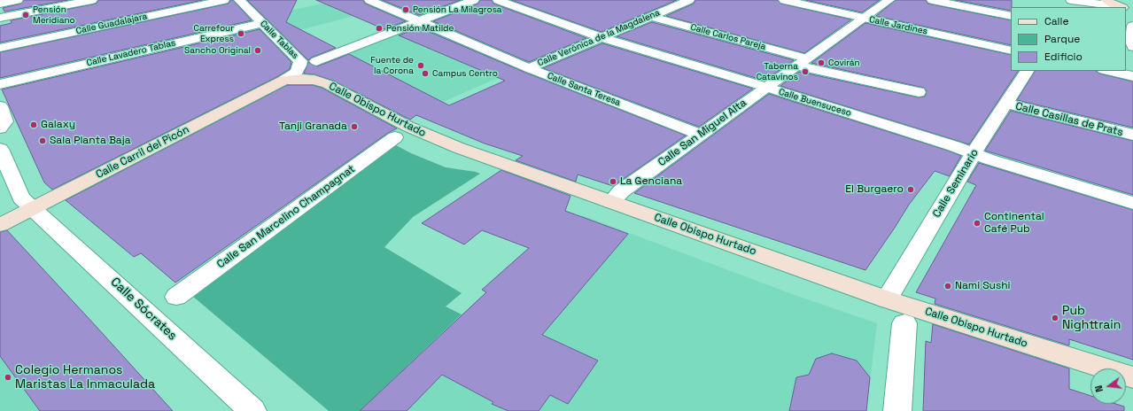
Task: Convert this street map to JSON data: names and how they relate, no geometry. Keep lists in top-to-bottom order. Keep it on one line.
{"streets":{"main road":["Calle Obispo Hurtado","Calle Carril del Picón"],"street":["Calle Guadalajara","Calle Jardines","Calle Carlos Pareja","Calle Verónica de la Magdalena","Calle Tablas","Calle Lavadero Tablas","Calle Santa Teresa","Calle Buensuceso","Calle Casillas de Prats","Calle San Miguel Alta","Calle Seminario","Calle San Marcelino Champagnat","Calle Sócrates"]},"crossings":[["Calle Jardines","Calle San Miguel Alta"],["Calle Carlos Pareja","Calle Verónica de la Magdalena"],["Calle Carlos Pareja","Calle San Miguel Alta"],["Calle Verónica de la Magdalena","Calle Santa Teresa"],["Calle Verónica de la Magdalena","Calle Buensuceso"],["Calle Tablas","Calle Lavadero Tablas"],["Calle Tablas","Calle Obispo Hurtado"],["Calle Tablas","Calle Carril del Picón"],["Calle Santa Teresa","Calle San Miguel Alta"],["Calle Buensuceso","Calle San Miguel Alta"],["Calle Buensuceso","Calle Seminario"],["Calle Obispo Hurtado","Calle San Miguel Alta"],["Calle Obispo Hurtado","Calle Carril del Picón"],["Calle Obispo Hurtado","Calle Seminario"],["Calle Casillas de Prats","Calle Seminario"],["Calle Carril del Picón","Calle Sócrates"]],"places":["Pensión La Milagrosa","Pensión Meridiano","Pensión Matilde","Carrefour Express","Sancho Original","Covirán","Fuente de la Corona","Taberna Catavinos","Campus Centro","Galaxy","Tanji Granada","Sala Planta Baja","La Genciana","El Burgaero","Continental Café Pub","Nami Sushi","Pub Nighttrain","Colegio Hermanos Maristas La Inmaculada"],"legend":["Calle","Parque","Edificio"],"north":"left"}
